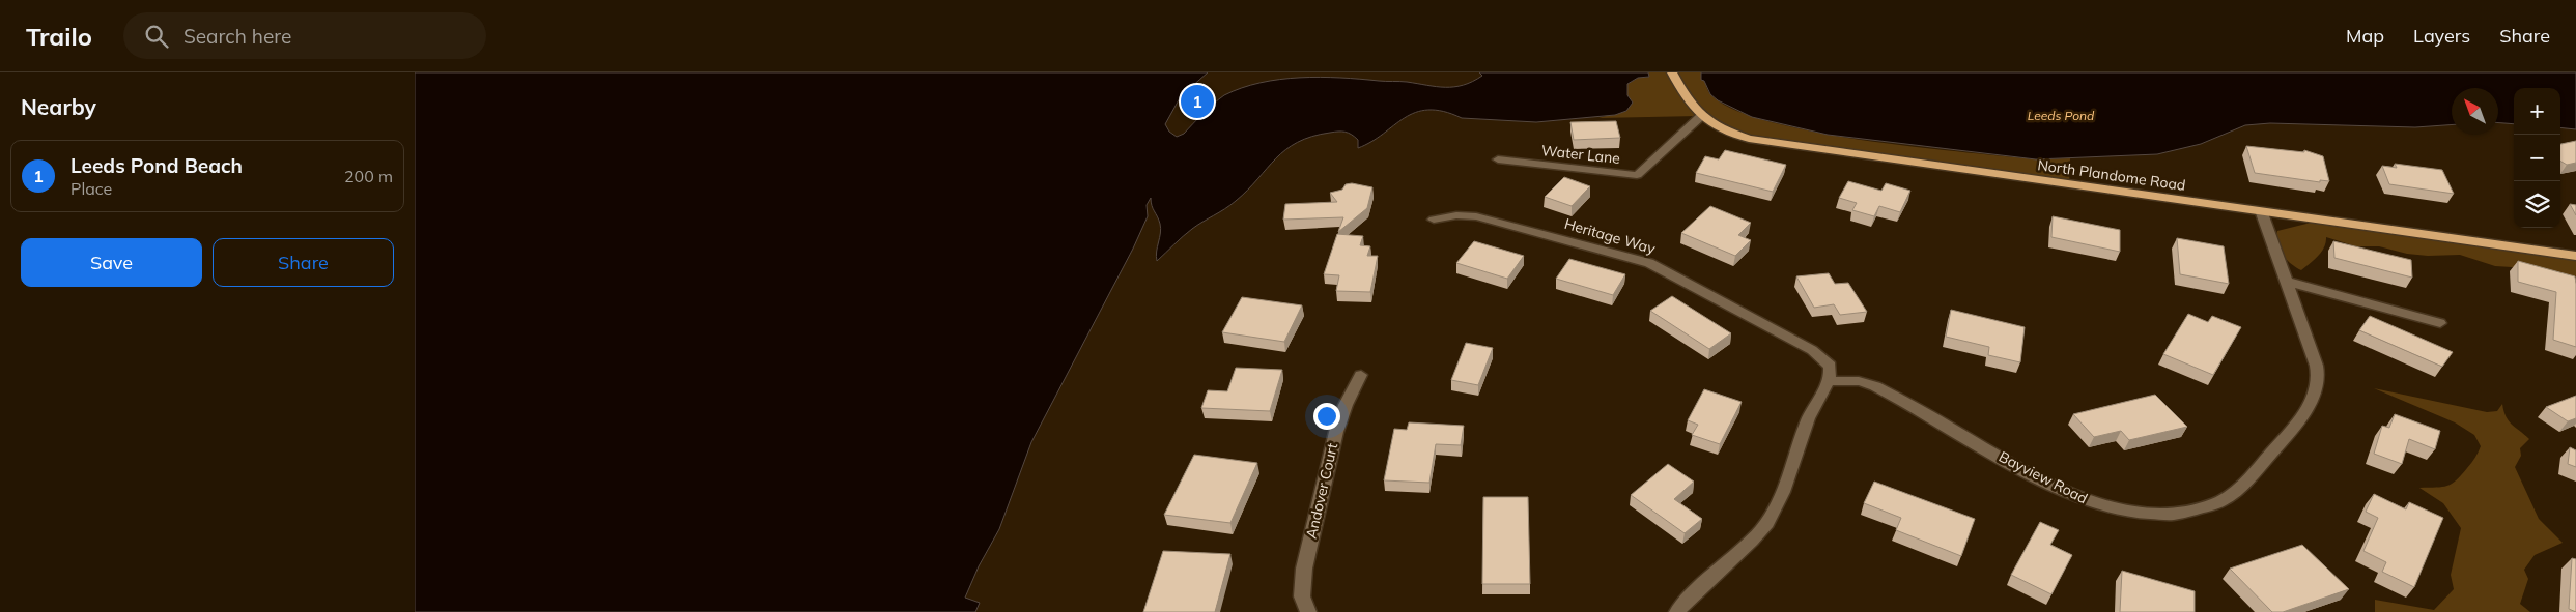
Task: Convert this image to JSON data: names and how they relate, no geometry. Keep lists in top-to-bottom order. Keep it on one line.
{"streets":{"main road":["North Plandome Road"],"street":["Water Lane","Heritage Way","Bayview Road","Andover Court"]},"crossings":[["Water Lane","North Plandome Road"],["North Plandome Road","Bayview Road"],["Heritage Way","Bayview Road"]],"water":["Leeds Pond"],"north":"top left","page":{"header":"Trailo","search":"Search here","nav":["Map","Layers","Share"],"heading":"Nearby","pins":"1","map_buttons":["+","−"],"list":[{"mark":"1","name":"Leeds Pond Beach","note":"Place","value":"200 m"}],"buttons":["Save","Share"]}}
